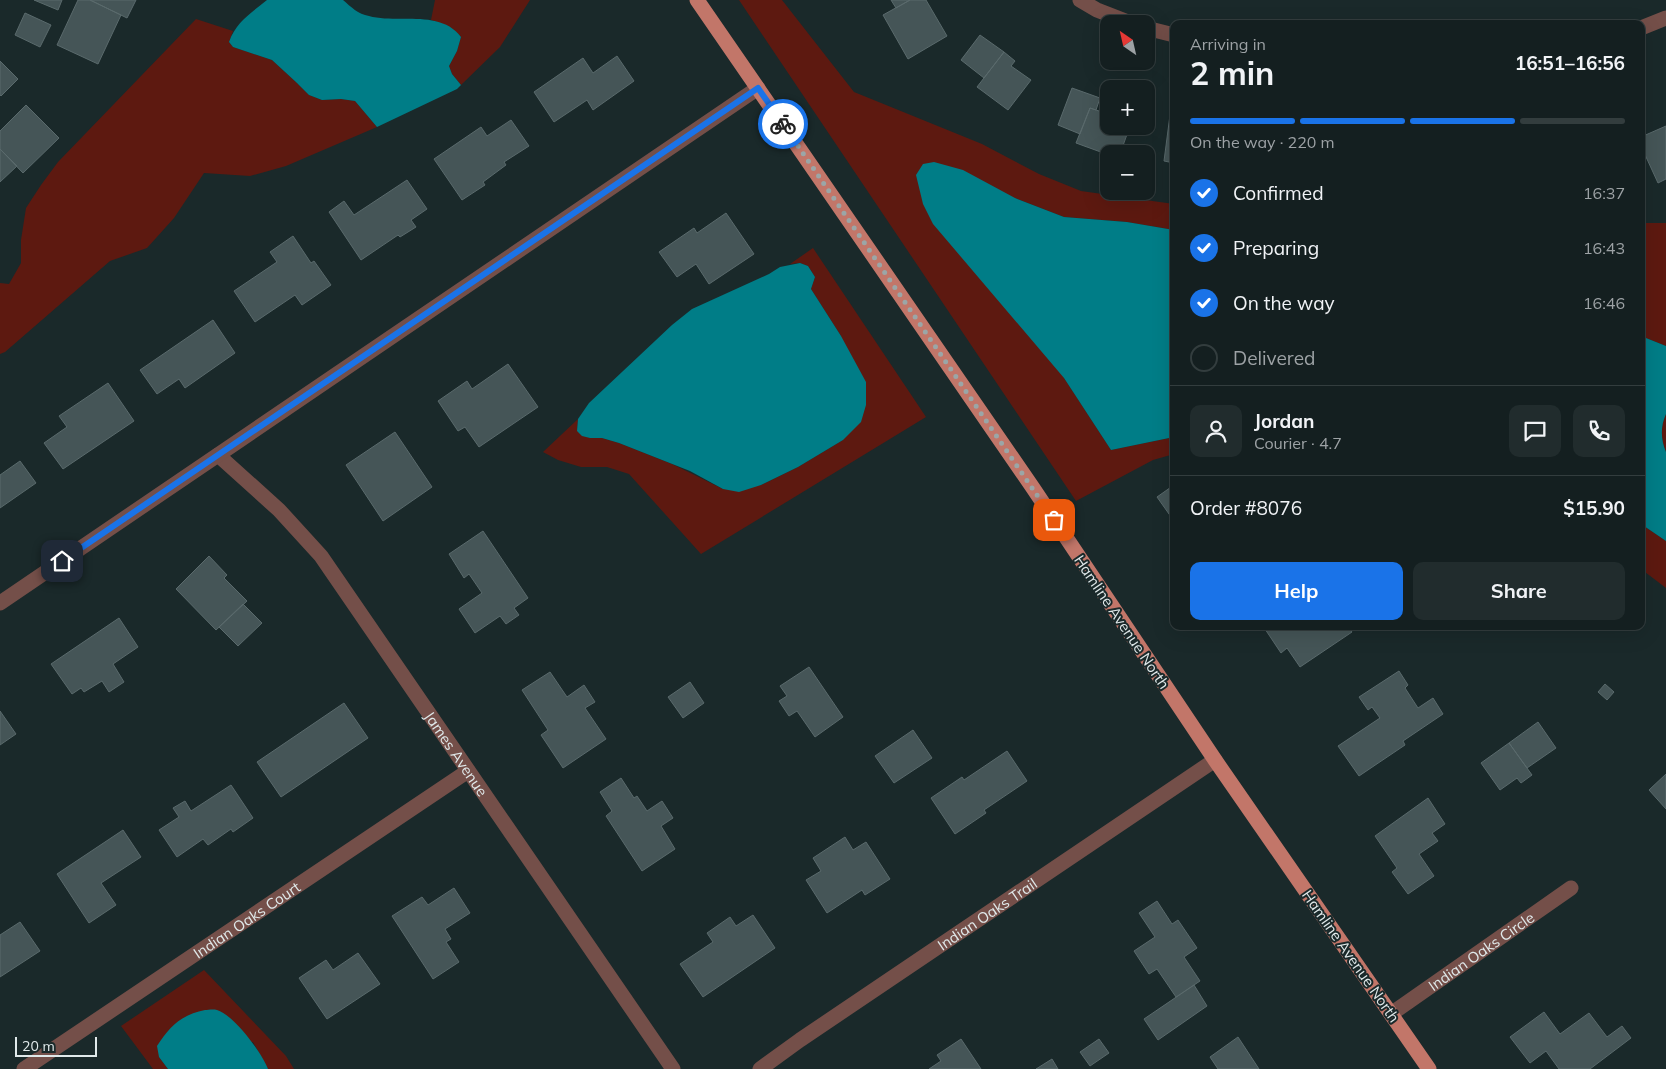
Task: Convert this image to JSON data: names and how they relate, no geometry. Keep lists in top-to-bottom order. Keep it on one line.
{"streets":{"main road":["Hamline Avenue North"],"street":["James Avenue","Indian Oaks Trail","Indian Oaks Court","Indian Oaks Circle"]},"crossings":[["Hamline Avenue North","Indian Oaks Trail"],["Hamline Avenue North","Indian Oaks Circle"],["James Avenue","Indian Oaks Court"]],"scale_bar":"20 m","north":"top left","page":{"map_buttons":["+","−"],"heading":["2 min","Arriving in","16:51–16:56"],"panel":["Jordan","Courier · 4.7","Order #8076","$15.90"],"bar":"On the way · 220 m","list":[["Confirmed","16:37"],["Preparing","16:43"],["On the way","16:46"],"Delivered"],"buttons":["Help","Share"],"scale":"20 m"}}
